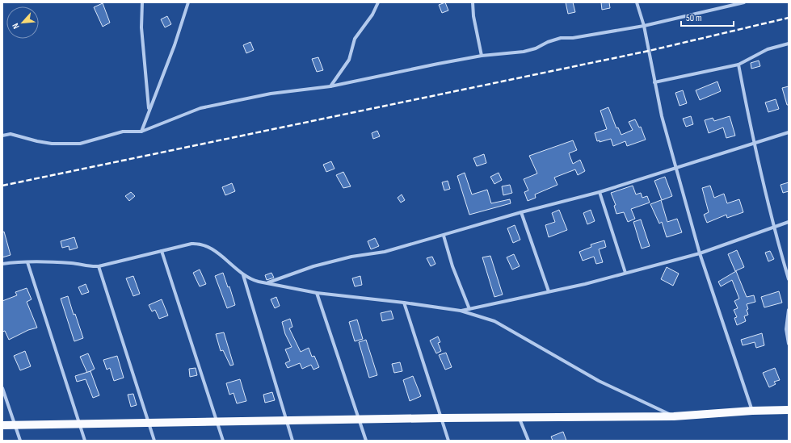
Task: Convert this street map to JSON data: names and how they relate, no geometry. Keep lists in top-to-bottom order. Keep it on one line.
{"scale_bar":"50 m","north":"bottom left"}
